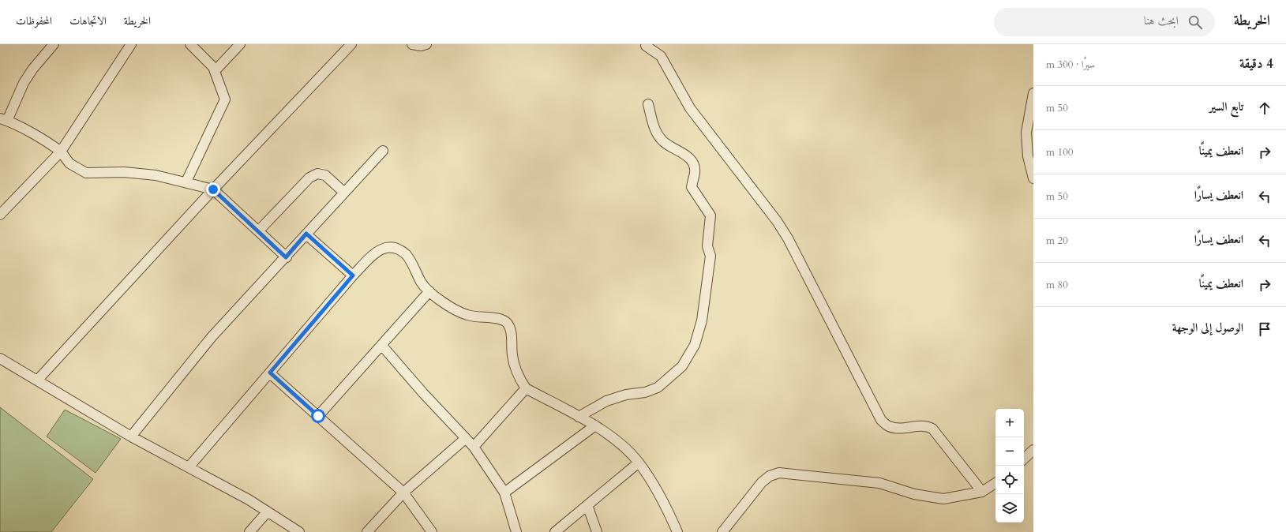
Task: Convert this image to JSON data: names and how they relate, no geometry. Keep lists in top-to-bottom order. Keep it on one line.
{"page":{"header":"الخريطة","search":"ابحث هنا","nav":["الخريطة","الاتجاهات","المحفوظات"],"heading":["4 دقيقة","سيرًا · 300 m"],"list":[["تابع السير","50 m"],["انعطف يمينًا","100 m"],["انعطف يسارًا","50 m"],["انعطف يسارًا","20 m"],["انعطف يمينًا","80 m"],"الوصول إلى الوجهة"],"map_buttons":["+","−"]}}
